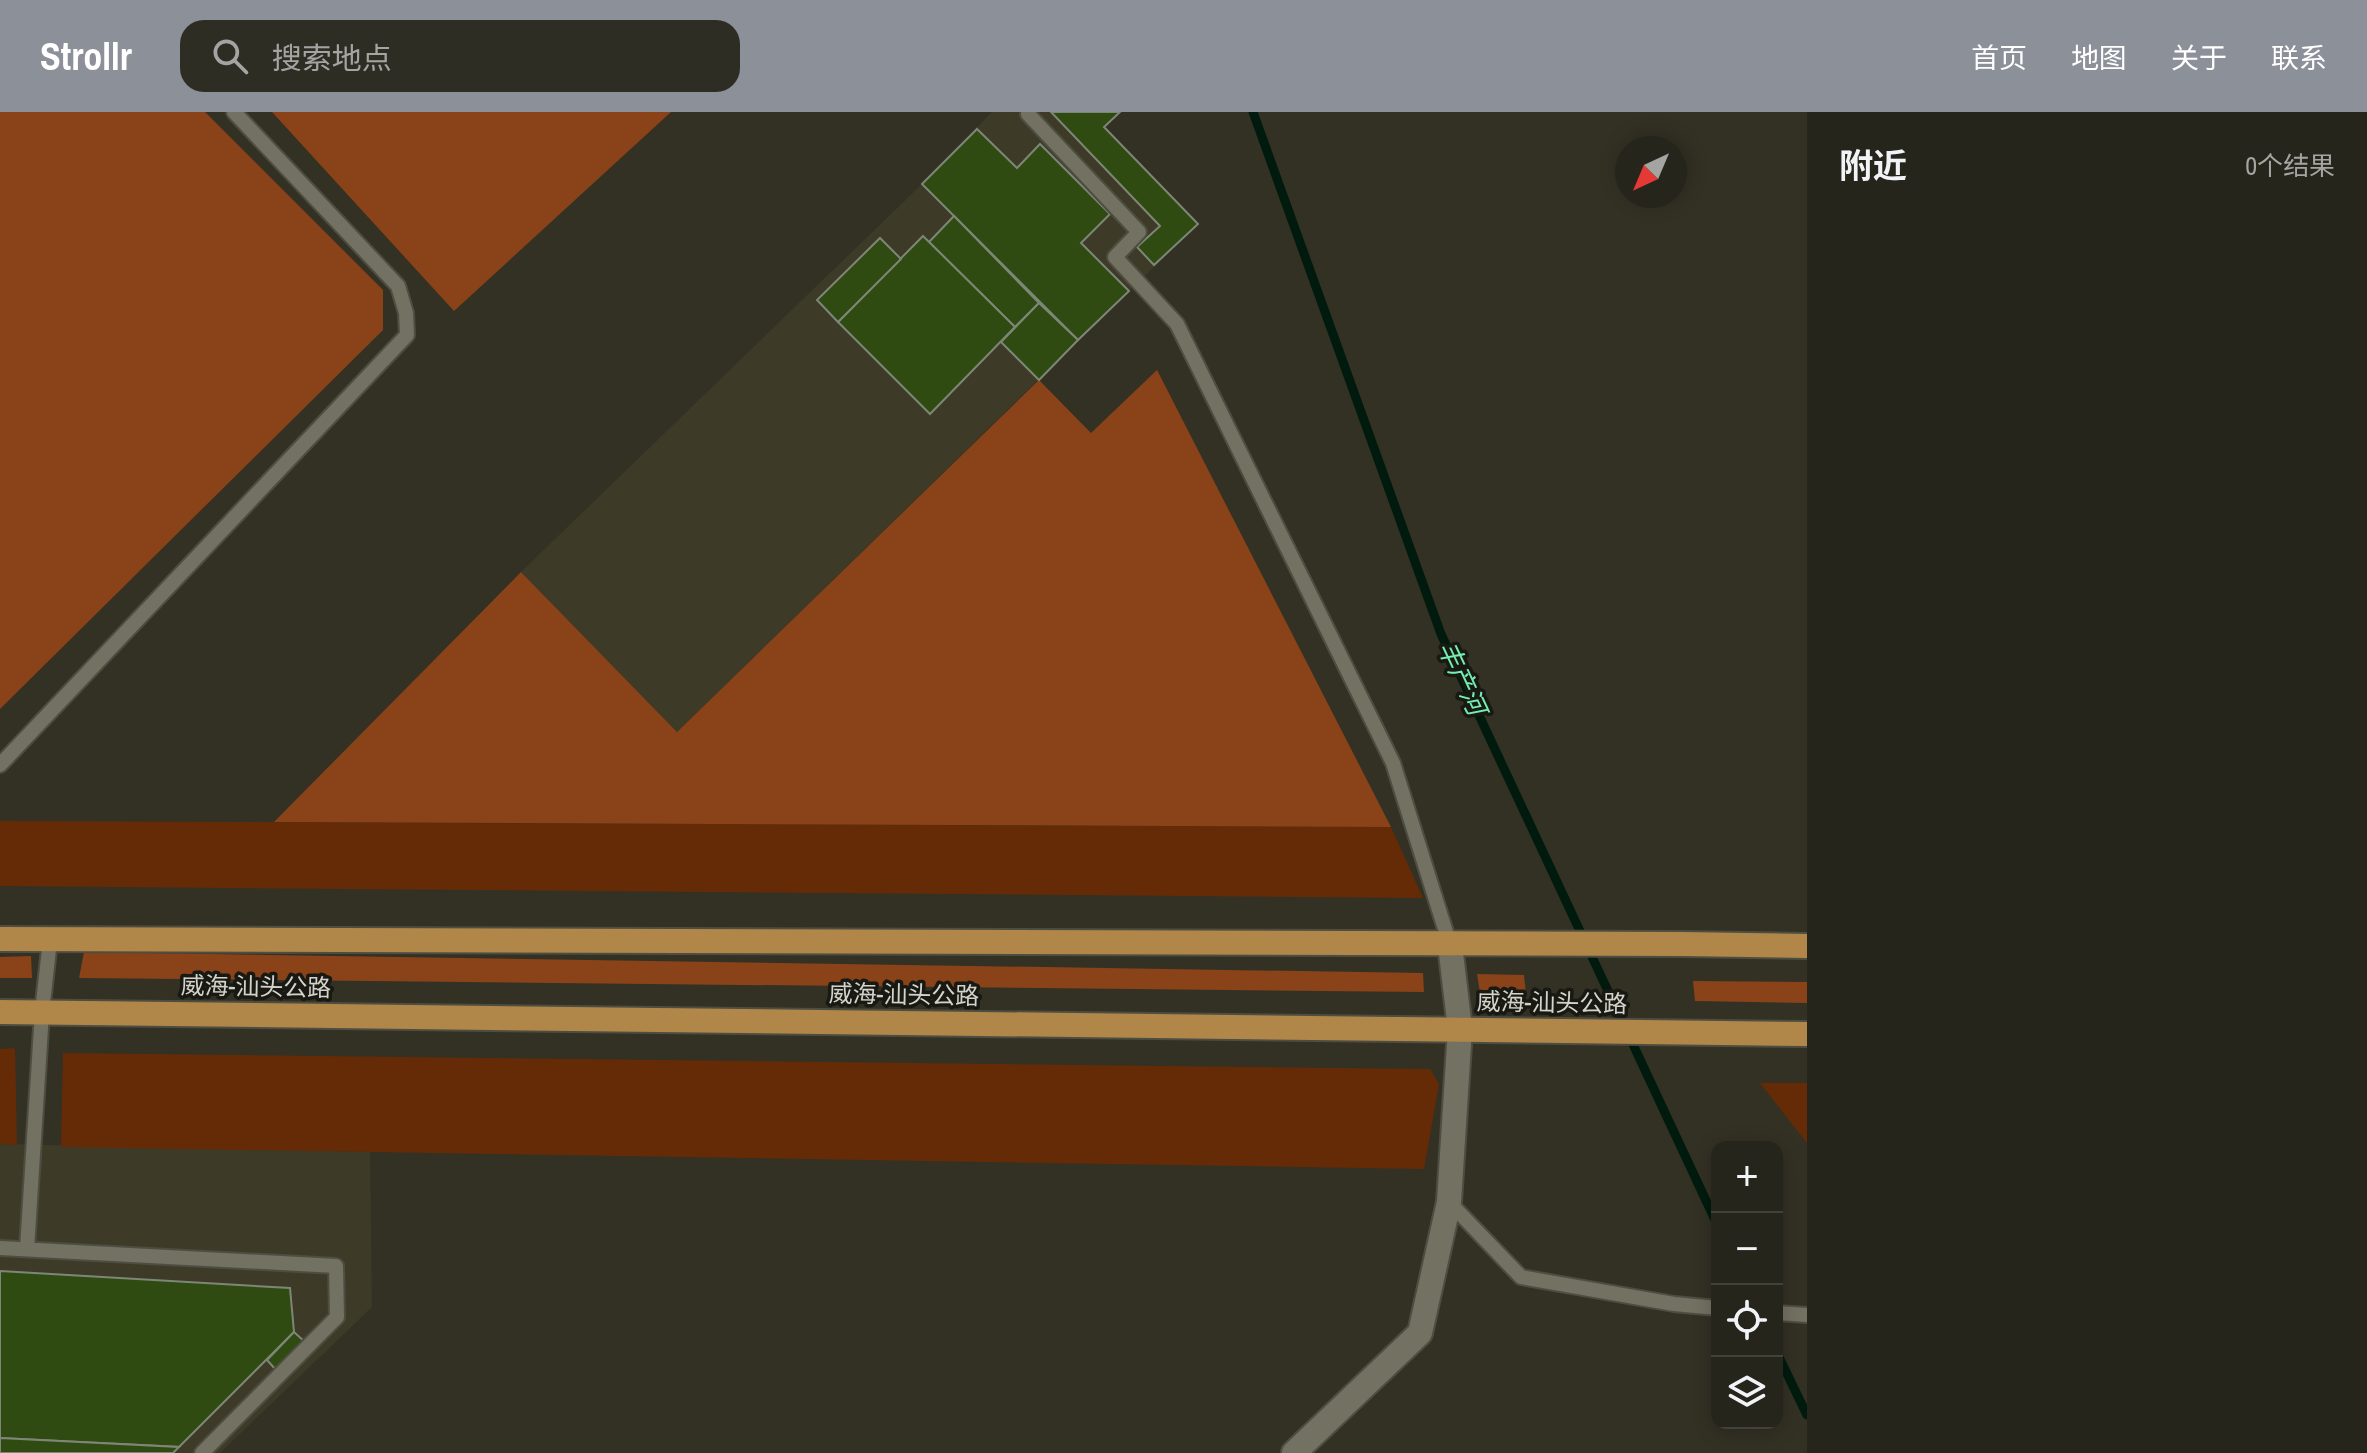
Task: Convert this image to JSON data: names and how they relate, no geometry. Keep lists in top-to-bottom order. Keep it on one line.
{"streets":{"highway":["威海-汕头公路"]},"water":["丰产河"],"north":"bottom left","page":{"header":"Strollr","search":"搜索地点","nav":["首页","地图","关于","联系"],"heading":["附近","0个结果"],"map_buttons":["+","−"]}}
